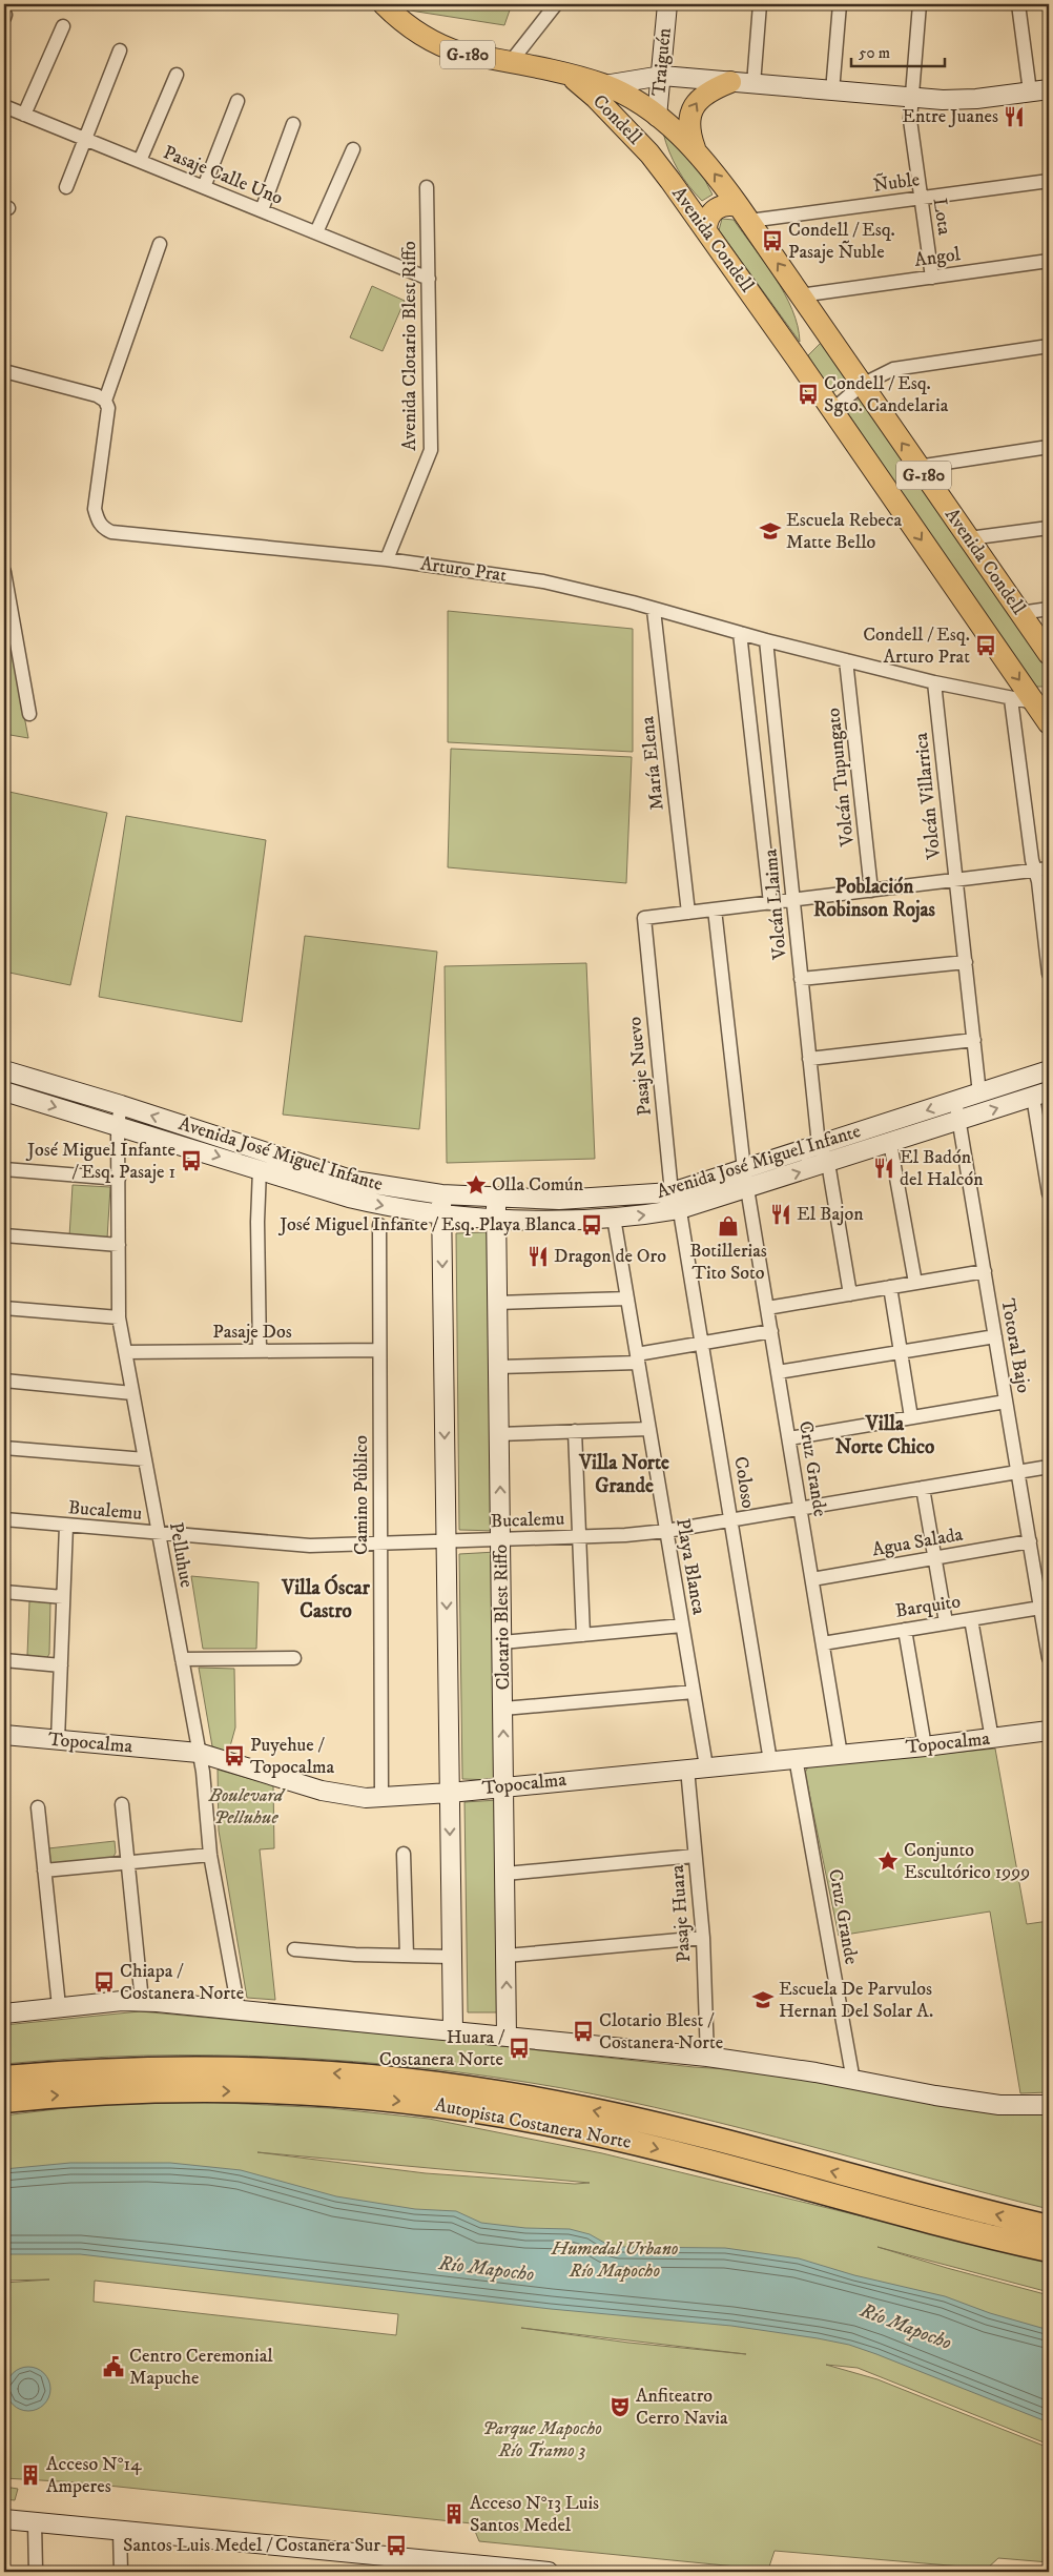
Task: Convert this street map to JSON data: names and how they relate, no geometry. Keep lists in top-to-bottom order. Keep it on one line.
{"streets":{"highway":["Autopista Costanera Norte"],"main road":["G-180","Condell","Avenida Condell"],"street":["Traiguén","Pasaje Calle Uno","Ñuble","Lota","Angol","Avenida Clotario Blest Riffo","Arturo Prat","María Elena","Volcán Tupungato","Volcán Villarrica","Volcán Llaima","Pasaje Nuevo","Avenida José Miguel Infante","Pasaje Dos","Totoral Bajo","Cruz Grande","Coloso","Camino Público","Bucalemu","Agua Salada","Pelluhue","Playa Blanca","Barquito","Clotario Blest Riffo","Topocalma","Pasaje Huara"]},"crossings":[["G-180","Condell"],["G-180","Avenida Condell"],["Traiguén","Avenida Condell"],["Condell","Avenida Condell"],["Pasaje Calle Uno","Avenida Clotario Blest Riffo"],["Ñuble","Lota"],["Ñuble","Avenida Condell"],["Lota","Angol"],["Avenida Condell","Angol"],["Avenida Condell","Arturo Prat"],["Avenida Clotario Blest Riffo","Arturo Prat"],["Arturo Prat","María Elena"],["Arturo Prat","Volcán Tupungato"],["Arturo Prat","Volcán Villarrica"],["Arturo Prat","Volcán Llaima"],["María Elena","Pasaje Nuevo"],["Volcán Villarrica","Avenida José Miguel Infante"],["Volcán Llaima","Avenida José Miguel Infante"],["Pasaje Nuevo","Avenida José Miguel Infante"],["Pasaje Nuevo","Coloso"],["Avenida José Miguel Infante","Totoral Bajo"],["Avenida José Miguel Infante","Cruz Grande"],["Avenida José Miguel Infante","Coloso"],["Avenida José Miguel Infante","Pelluhue"],["Avenida José Miguel Infante","Playa Blanca"],["Avenida José Miguel Infante","Clotario Blest Riffo"],["Pasaje Dos","Camino Público"],["Pasaje Dos","Pelluhue"],["Totoral Bajo","Bucalemu"],["Totoral Bajo","Agua Salada"],["Totoral Bajo","Barquito"],["Cruz Grande","Bucalemu"],["Cruz Grande","Agua Salada"],["Cruz Grande","Barquito"],["Cruz Grande","Topocalma"],["Coloso","Bucalemu"],["Coloso","Topocalma"],["Camino Público","Bucalemu"],["Camino Público","Topocalma"],["Bucalemu","Pelluhue"],["Bucalemu","Playa Blanca"],["Bucalemu","Clotario Blest Riffo"],["Pelluhue","Topocalma"],["Playa Blanca","Topocalma"],["Clotario Blest Riffo","Topocalma"],["Topocalma","Pasaje Huara"]],"districts":["Población Robinson Rojas","Villa Norte Chico","Villa Norte Grande","Villa Óscar Castro"],"water":["Río Mapocho"],"parks":["Boulevard Pelluhue","Humedal Urbano Río Mapocho","Parque Mapocho Río Tramo 3"],"places":{"restaurant":["Entre Juanes","El Badón del Halcón","El Bajon","Dragon de Oro"],"bus stop":["Condell / Esq. Pasaje Ñuble","Condell / Esq. Sgto. Candelaria","Condell / Esq. Arturo Prat","José Miguel Infante / Esq. Pasaje 1","José Miguel Infante / Esq. Playa Blanca","Puyehue / Topocalma","Chiapa / Costanera Norte","Clotario Blest / Costanera Norte","Huara / Costanera Norte","Santos Luis Medel / Costanera Sur"],"school or university":["Escuela Rebeca Matte Bello","Escuela De Parvulos Hernan Del Solar A."],"place":["Olla Común","Conjunto Escultórico 1999"],"shop":["Botillerias Tito Soto"],"public building":["Centro Ceremonial Mapuche"],"theatre":["Anfiteatro Cerro Navia"],"building":["Acceso N°14 Amperes","Acceso N°13 Luis Santos Medel"]},"scale_bar":"50 m"}
